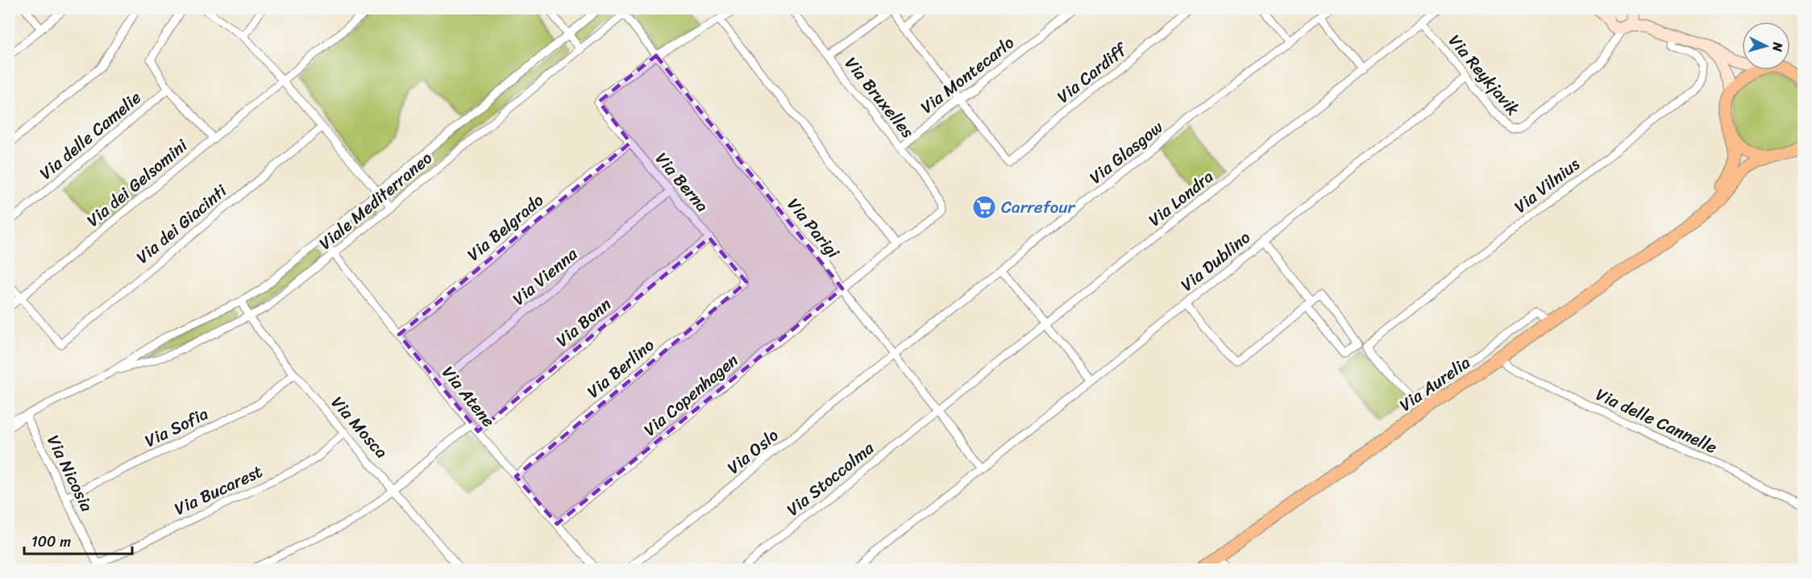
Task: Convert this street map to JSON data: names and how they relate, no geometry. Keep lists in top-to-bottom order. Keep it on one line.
{"streets":{"main road":["Via Aurelia"],"street":["Via Cardiff","Via Montecarlo","Via Reykjavik","Via Bruxelles","Via delle Camelie","Via Glasgow","Via Berna","Via dei Gelsomini","Via Vilnius","Via Londra","Viale Mediterraneo","Via dei Giacinti","Via Belgrado","Via Parigi","Via Dublino","Via Vienna","Via Bonn","Via Berlino","Via Copenhagen","Via Atene","Via delle Cannelle","Via Sofia","Via Mosca","Via Oslo","Via Nicosia","Via Stoccolma","Via Bucarest"]},"crossings":[["Via Cardiff","Via Montecarlo"],["Via Montecarlo","Via Bruxelles"],["Via Reykjavik","Via Londra"],["Via Reykjavik","Via Dublino"],["Via Bruxelles","Via Copenhagen"],["Via Glasgow","Via Parigi"],["Via Glasgow","Via Oslo"],["Via Berna","Via Belgrado"],["Via Berna","Via Parigi"],["Via Berna","Via Vienna"],["Via Berna","Via Bonn"],["Via Berna","Via Berlino"],["Via dei Gelsomini","Via dei Giacinti"],["Via Londra","Via Parigi"],["Via Londra","Via Stoccolma"],["Viale Mediterraneo","Via Parigi"],["Viale Mediterraneo","Via Atene"],["Viale Mediterraneo","Via Mosca"],["Viale Mediterraneo","Via Nicosia"],["Via Belgrado","Via Atene"],["Via Parigi","Via Dublino"],["Via Parigi","Via Copenhagen"],["Via Parigi","Via Oslo"],["Via Parigi","Via Stoccolma"],["Via Vienna","Via Atene"],["Via Bonn","Via Atene"],["Via Berlino","Via Atene"],["Via Aurelia","Via delle Cannelle"],["Via Copenhagen","Via Atene"],["Via Sofia","Via Mosca"],["Via Sofia","Via Nicosia"],["Via Mosca","Via Bucarest"],["Via Nicosia","Via Bucarest"]],"places":{"supermarket":["Carrefour"]},"scale_bar":"100 m","north":"right"}
